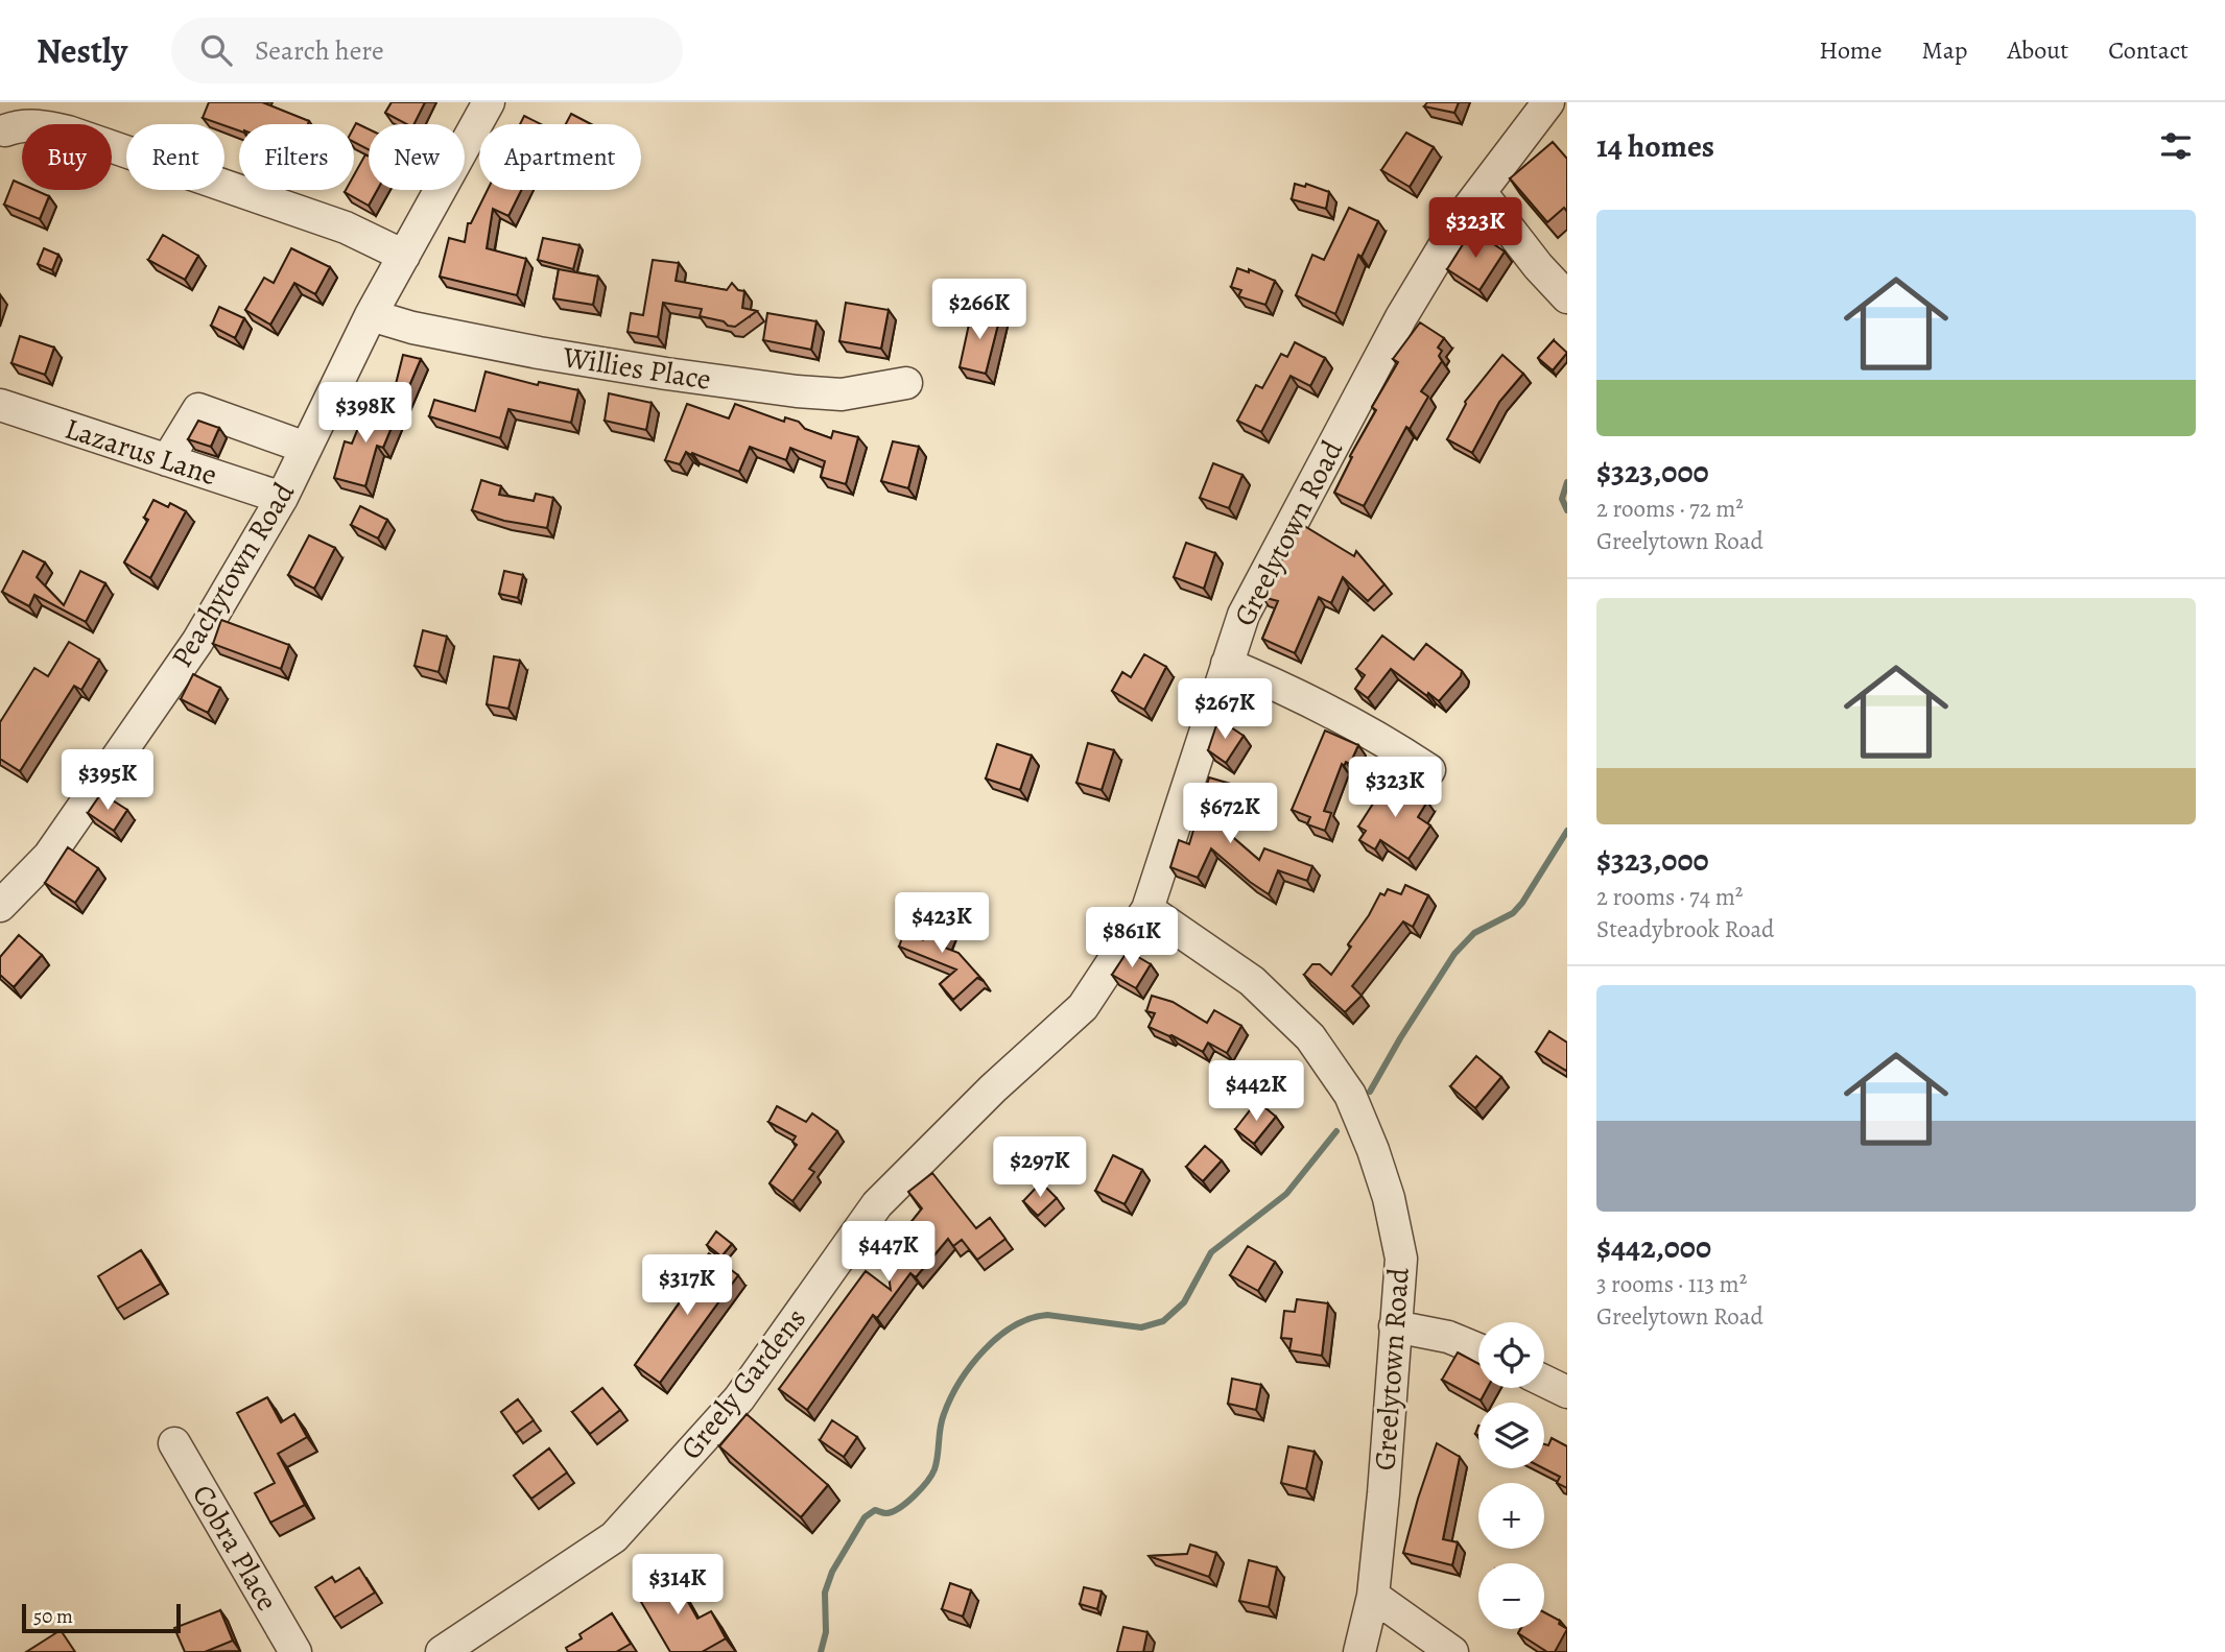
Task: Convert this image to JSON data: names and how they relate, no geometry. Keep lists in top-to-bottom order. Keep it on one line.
{"streets":{"street":["Willies Place","Lazarus Lane","Greelytown Road","Peachytown Road","Greely Gardens","Cobra Place"]},"crossings":[["Willies Place","Peachytown Road"],["Lazarus Lane","Peachytown Road"],["Greelytown Road","Greely Gardens"]],"scale_bar":"50 m","page":{"header":"Nestly","search":"Search here","nav":["Home","Map","About","Contact"],"heading":"14 homes","chip":["Buy","Rent","Filters","New","Apartment"],"list":[{"name":"$323,000","note":"2 rooms · 72 m² · Greelytown Road"},{"name":"$323,000","note":"2 rooms · 74 m² · Steadybrook Road"},{"name":"$442,000","note":"3 rooms · 113 m² · Greelytown Road"}],"price":["$323K","$266K","$398K","$267K","$395K","$323K","$672K","$423K","$861K","$442K","$297K","$447K","$317K","$314K"],"map_buttons":["+","−"],"scale":"50 m"}}
